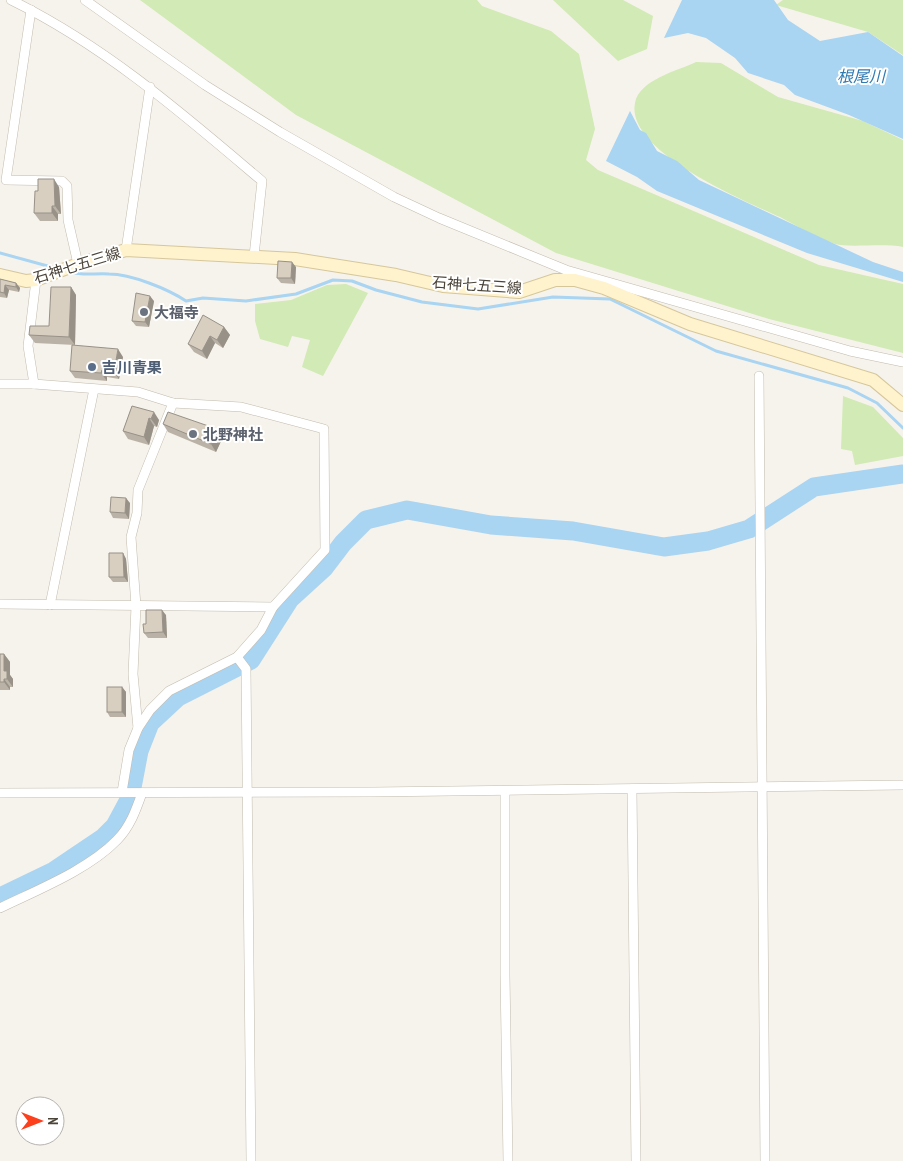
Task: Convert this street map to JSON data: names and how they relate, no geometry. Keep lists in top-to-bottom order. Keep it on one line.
{"streets":{"main road":["石神七五三線"]},"water":["根尾川"],"places":["大福寺","吉川青果","北野神社"],"north":"right"}
